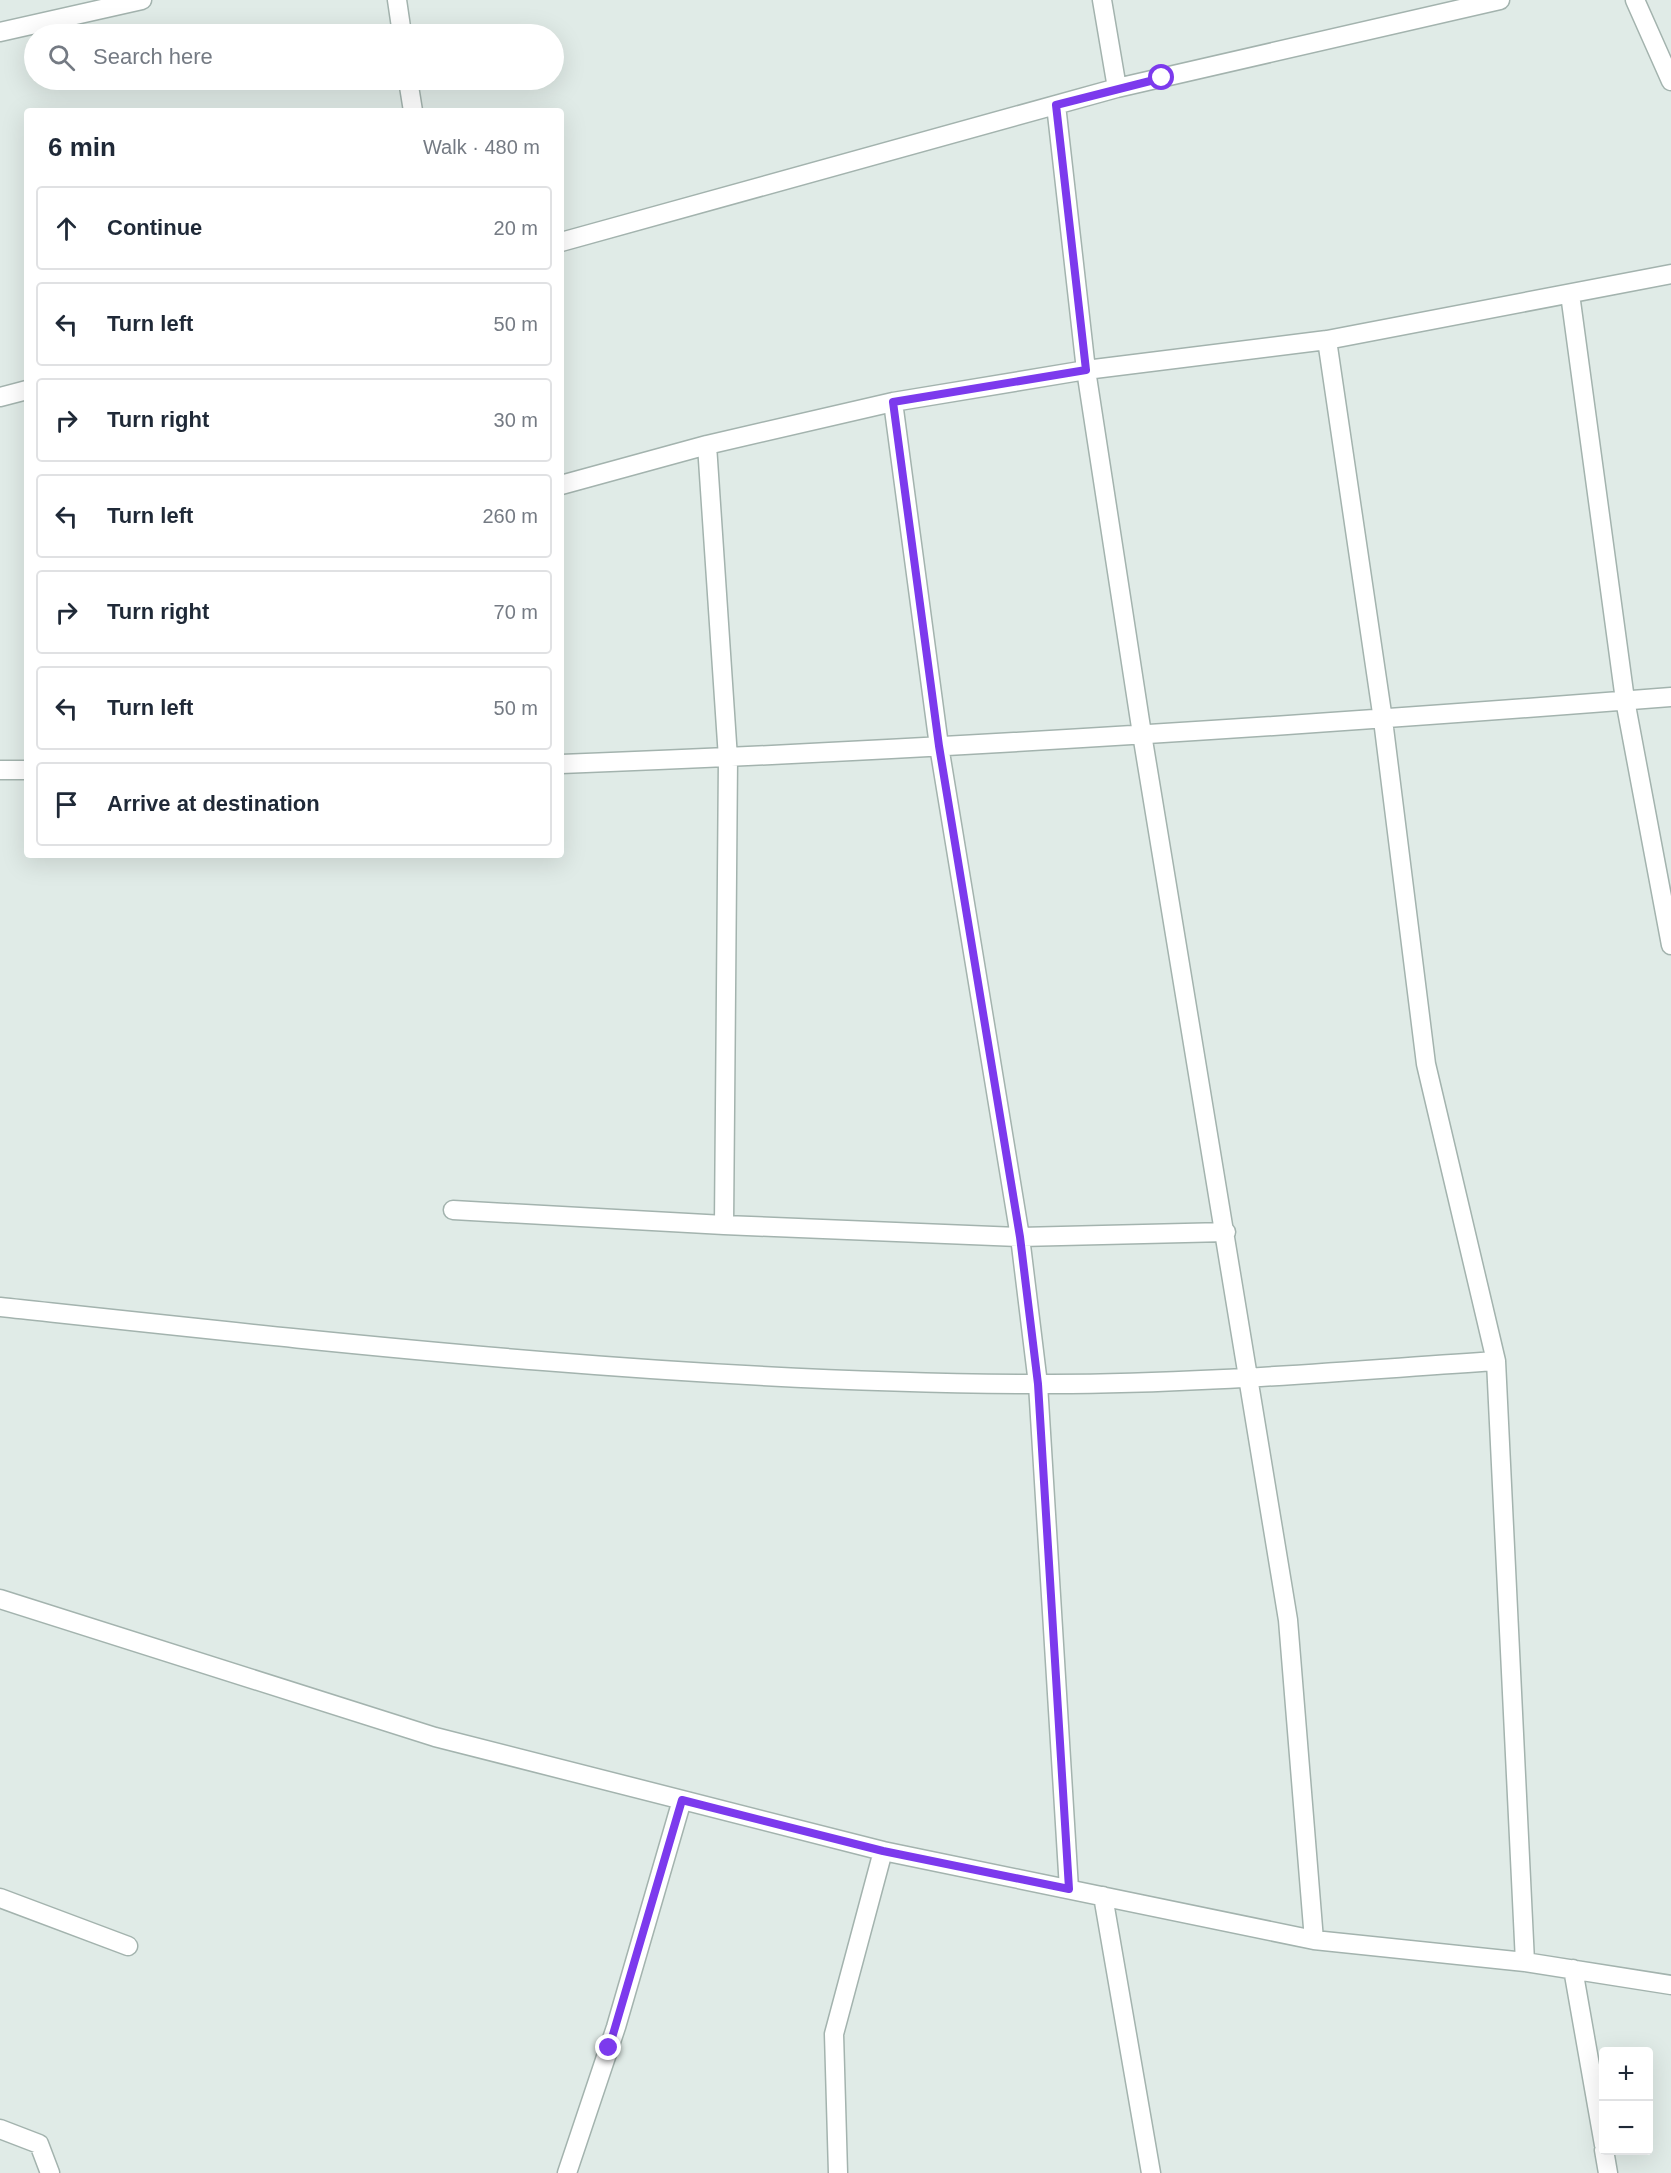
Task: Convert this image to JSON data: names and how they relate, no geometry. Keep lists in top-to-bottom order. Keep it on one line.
{"page":{"search":"Search here","heading":["6 min","Walk · 480 m"],"list":[["Continue","20 m"],["Turn left","50 m"],["Turn right","30 m"],["Turn left","260 m"],["Turn right","70 m"],["Turn left","50 m"],"Arrive at destination"],"map_buttons":["+","−"]}}
